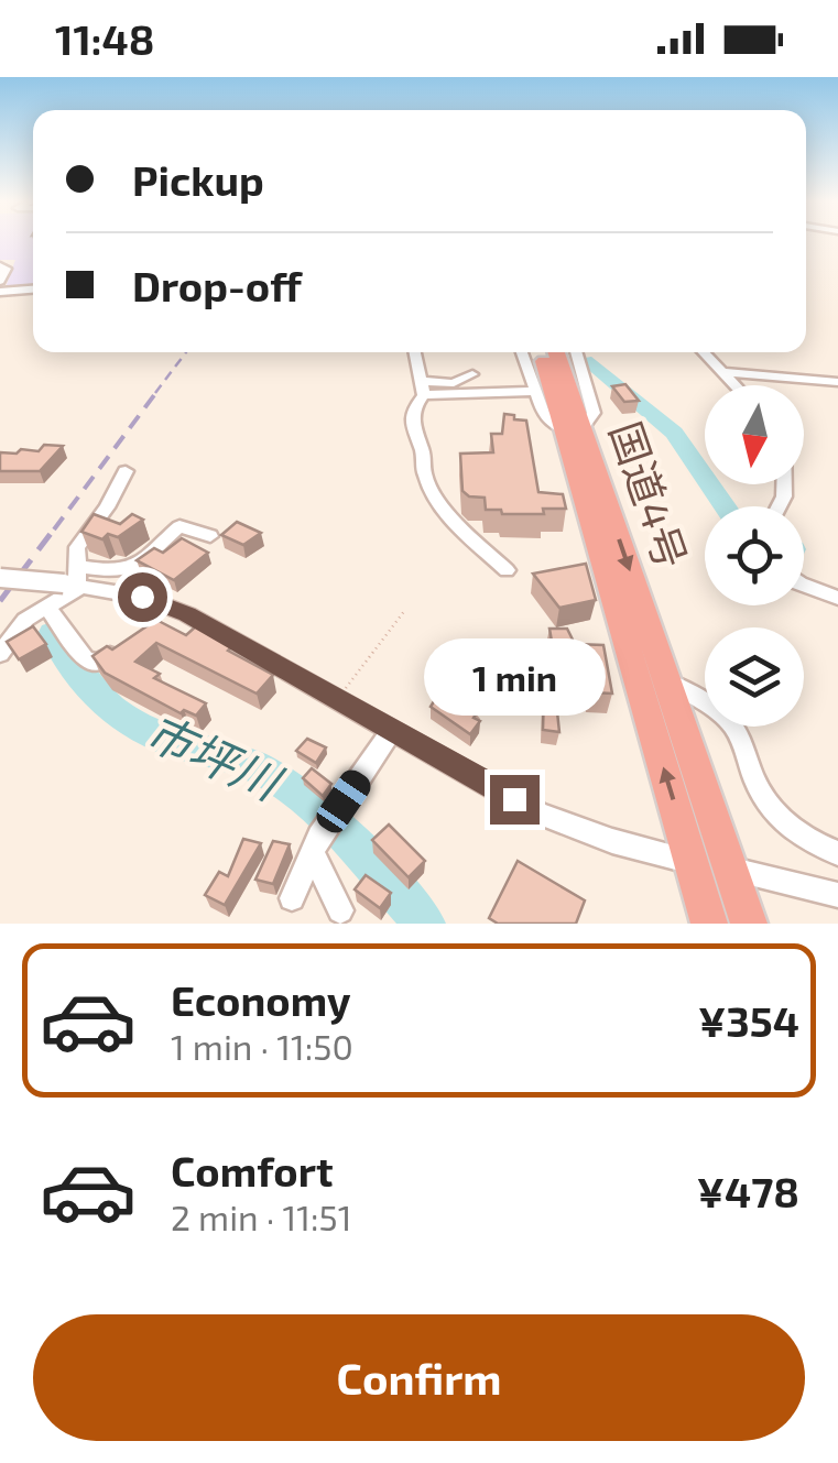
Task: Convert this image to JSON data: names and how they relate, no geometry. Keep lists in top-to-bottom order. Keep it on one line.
{"streets":{"highway":["国道4号"]},"water":["市坪川"],"north":"bottom","page":{"status":"11:48","banner":["Pickup","Drop-off"],"bubble":"1 min","list":[{"name":"Economy","note":"1 min · 11:50","value":"¥354"},{"name":"Comfort","note":"2 min · 11:51","value":"¥478"}],"buttons":"Confirm"}}
